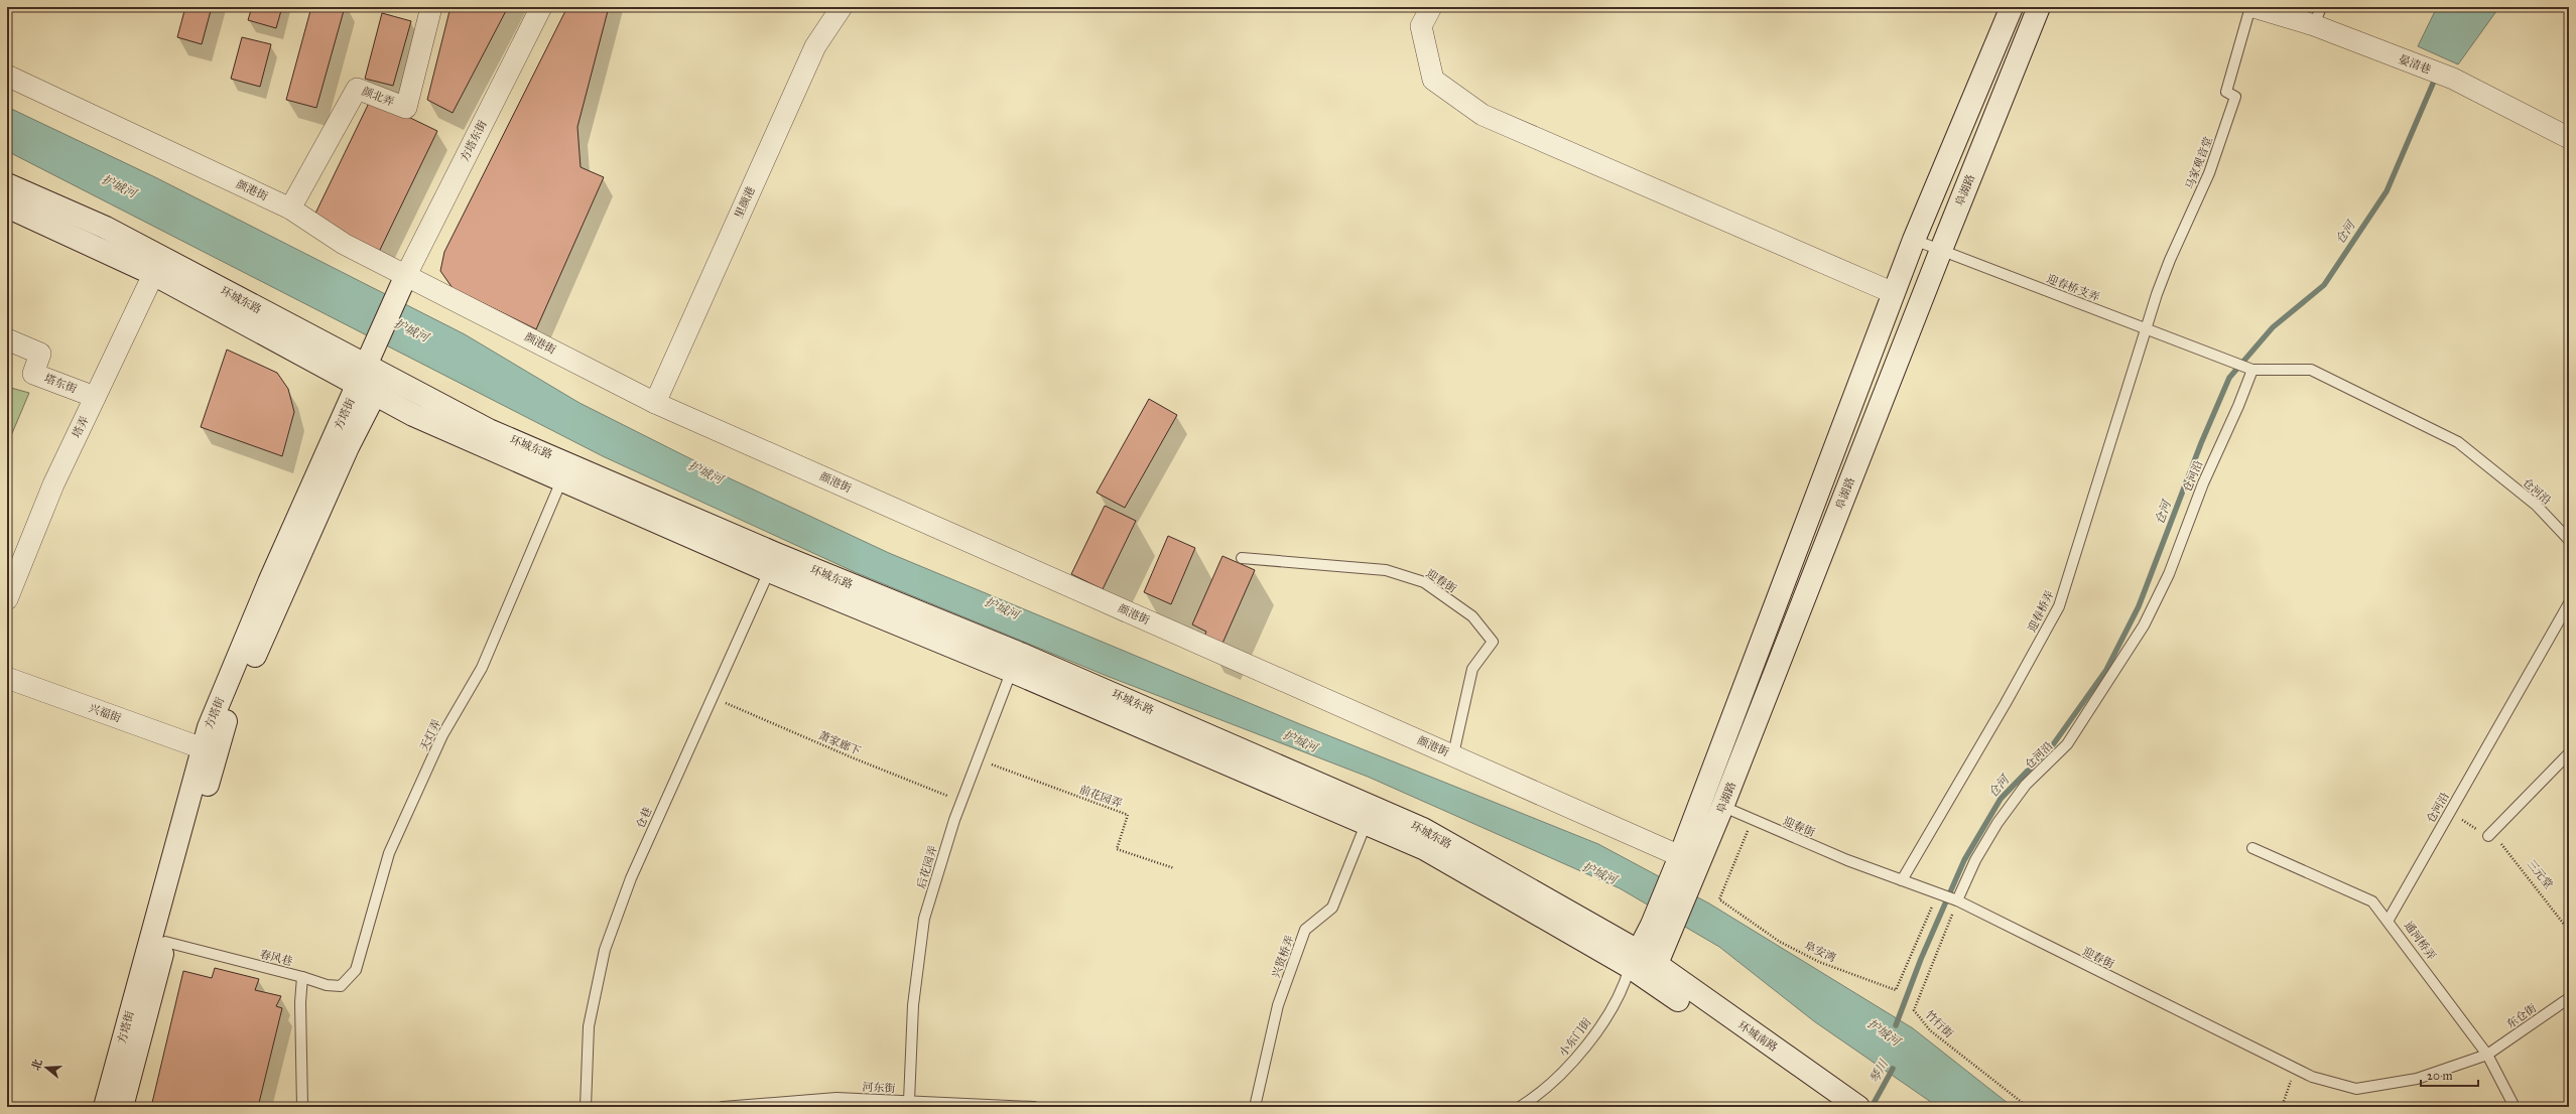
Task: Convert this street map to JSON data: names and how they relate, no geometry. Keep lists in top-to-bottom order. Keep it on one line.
{"streets":{"main road":["阜湖路","环城东路","方塔街","环城南路"],"street":["晏清巷","颜北弄","方塔东街","颜港街","里颜港","塔东街","塔弄","兴福街"],"lane":["马家观音堂","迎春桥支弄","仓河沿","迎春街","迎春桥弄","天灯弄","仓巷","后花园弄","通河桥弄","兴贤桥弄","春风巷","东仓街","小东门街","河东街"],"path":["萧家廊下","前花园弄","三元堂","阜安湾","竹行街"]},"crossings":[["晏清巷","马家观音堂"],["颜北弄","颜港街"],["方塔东街","颜港街"],["方塔东街","方塔街"],["马家观音堂","迎春桥支弄"],["马家观音堂","迎春桥弄"],["颜港街","阜湖路"],["颜港街","里颜港"],["颜港街","方塔街"],["颜港街","迎春街"],["阜湖路","迎春桥支弄"],["阜湖路","环城东路"],["阜湖路","迎春街"],["阜湖路","环城南路"],["阜湖路","小东门街"],["迎春桥支弄","仓河沿"],["迎春桥支弄","迎春桥弄"],["环城东路","方塔街"],["环城东路","塔弄"],["环城东路","天灯弄"],["环城东路","仓巷"],["环城东路","后花园弄"],["环城东路","兴贤桥弄"],["环城东路","环城南路"],["环城东路","小东门街"],["塔东街","塔弄"],["方塔街","兴福街"],["方塔街","春风巷"],["仓河沿","迎春街"],["仓河沿","三元堂"],["仓河沿","通河桥弄"],["仓河沿","竹行街"],["迎春街","迎春桥弄"],["迎春街","通河桥弄"],["迎春街","阜安湾"],["迎春街","东仓街"],["迎春街","竹行街"],["天灯弄","春风巷"],["萧家廊下","仓巷"],["萧家廊下","后花园弄"],["前花园弄","后花园弄"],["后花园弄","河东街"],["通河桥弄","东仓街"],["环城南路","小东门街"]],"water":["护城河","仓河","琴川"],"scale_bar":"20 m","north":"left"}
